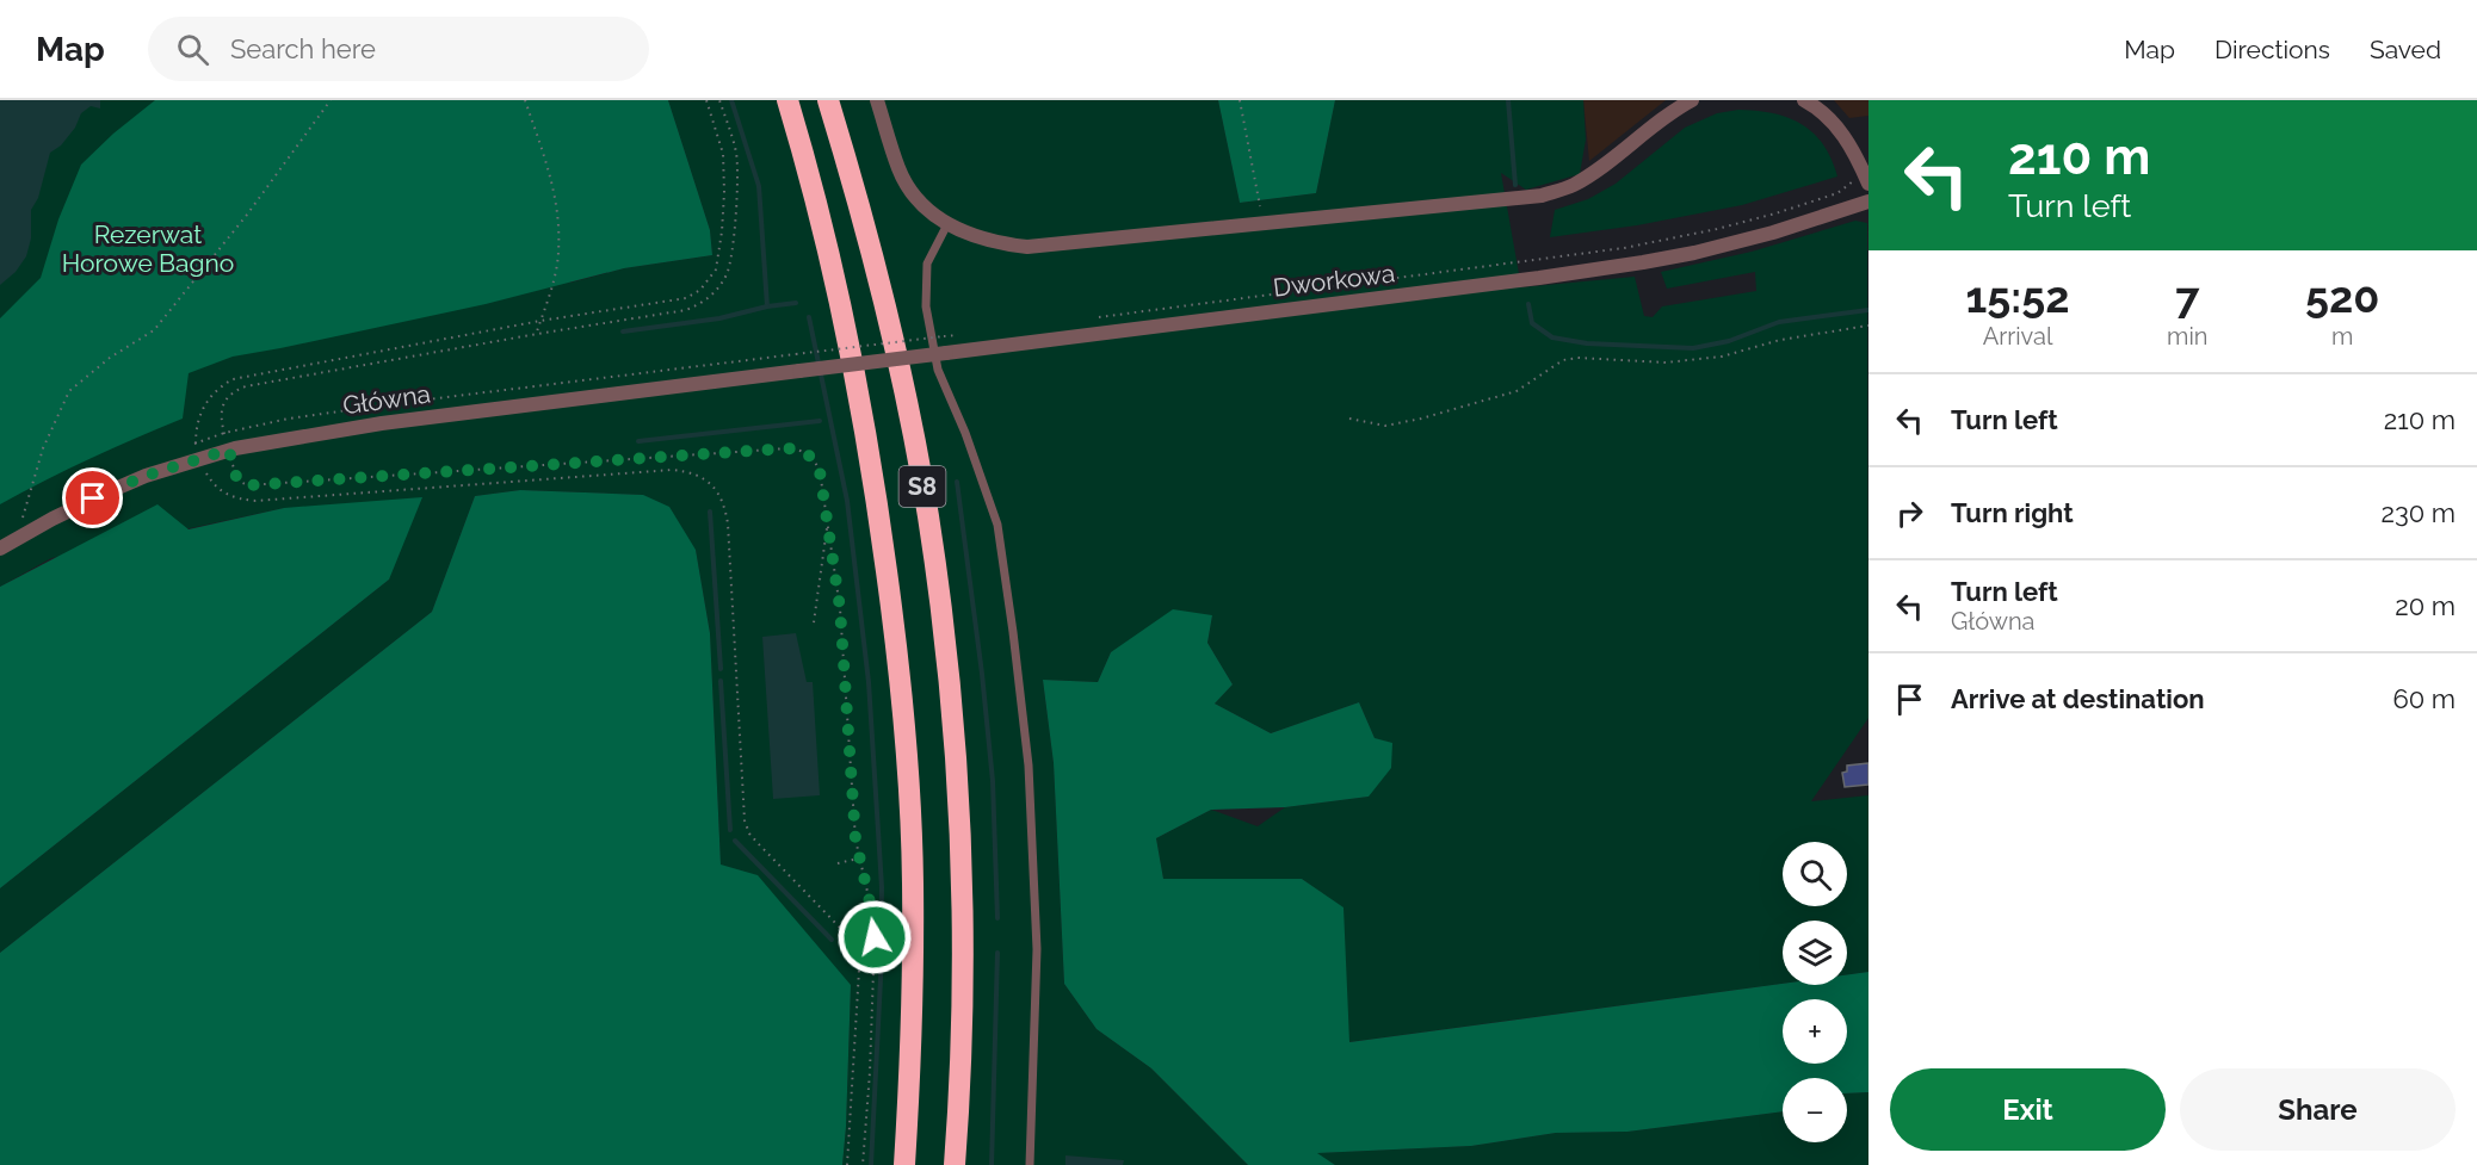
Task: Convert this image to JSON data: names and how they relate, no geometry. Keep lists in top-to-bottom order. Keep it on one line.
{"streets":{"highway":["S8"],"street":["Dworkowa","Główna"]},"crossings":[["Dworkowa","Główna"]],"parks":["Rezerwat Horowe Bagno"],"page":{"header":"Map","search":"Search here","nav":["Map","Directions","Saved"],"turn":["210 m","Turn left"],"eta":["15:52","Arrival","7","min","520","m"],"list":[{"name":"Turn left","value":"210 m"},{"name":"Turn right","value":"230 m"},{"name":"Turn left","note":"Główna","value":"20 m"},{"name":"Arrive at destination","value":"60 m"}],"map_buttons":["+","−"],"buttons":["Exit","Share"]}}
